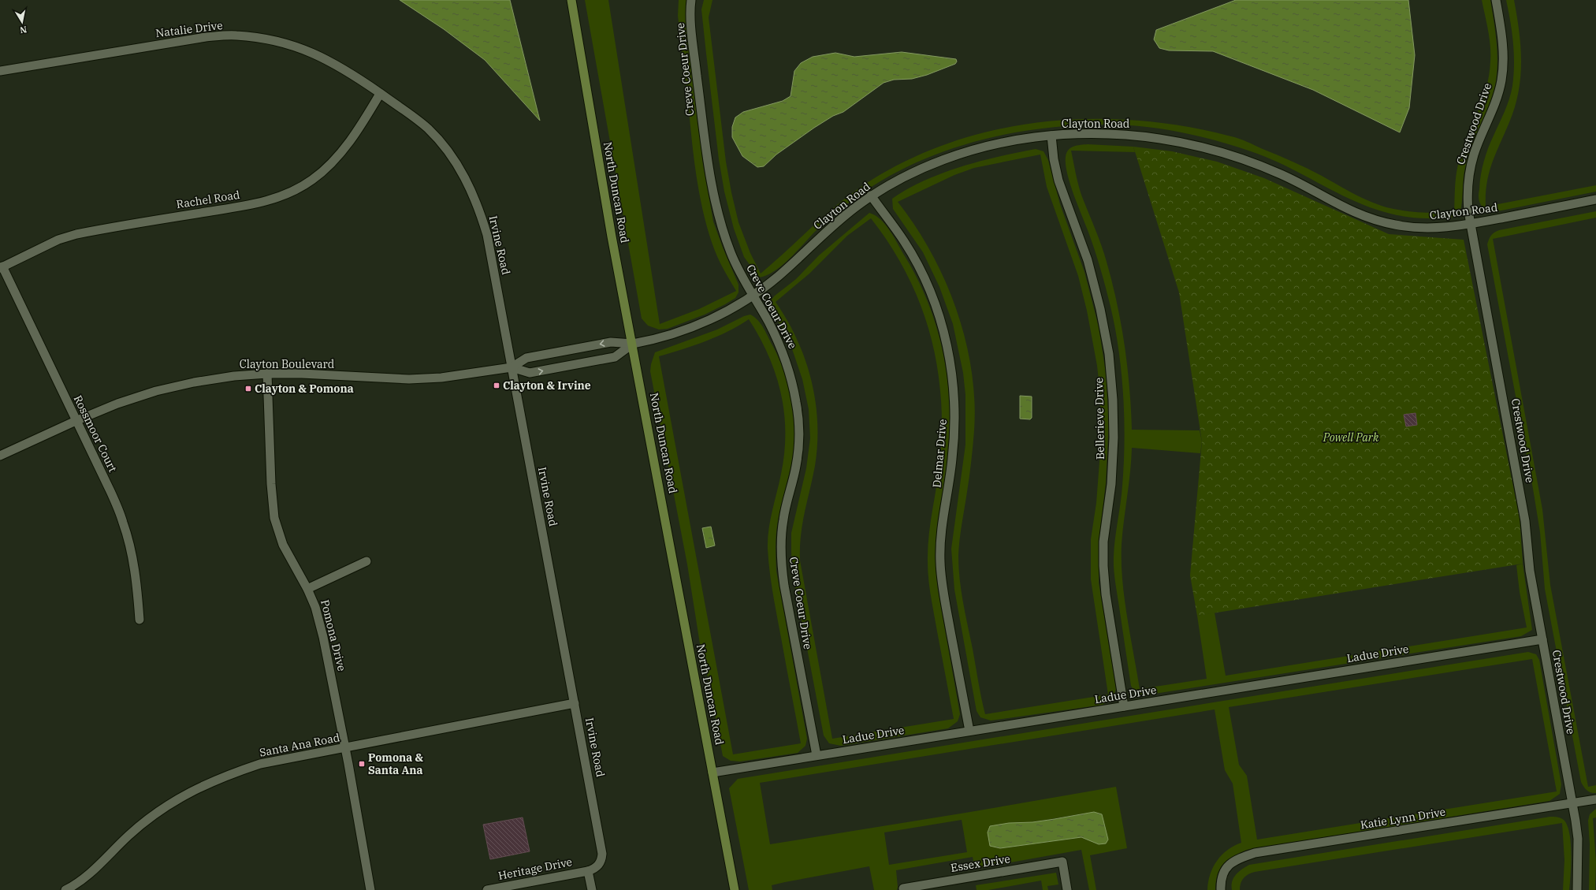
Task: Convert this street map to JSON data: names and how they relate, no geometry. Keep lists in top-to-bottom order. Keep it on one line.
{"streets":{"main road":["North Duncan Road"],"street":["Natalie Drive","Creve Coeur Drive","Clayton Road","Crestwood Drive","Rachel Road","Irvine Road","Clayton Boulevard","Bellerieve Drive","Rossmoor Court","Delmar Drive","Pomona Drive","Ladue Drive","Santa Ana Road","Katie Lynn Drive","Essex Drive","Heritage Drive"]},"crossings":[["Natalie Drive","Rachel Road"],["Natalie Drive","Irvine Road"],["Creve Coeur Drive","Clayton Road"],["Creve Coeur Drive","Ladue Drive"],["Clayton Road","Crestwood Drive"],["Clayton Road","North Duncan Road"],["Clayton Road","Clayton Boulevard"],["Clayton Road","Bellerieve Drive"],["Clayton Road","Delmar Drive"],["Crestwood Drive","Ladue Drive"],["Crestwood Drive","Katie Lynn Drive"],["North Duncan Road","Clayton Boulevard"],["North Duncan Road","Ladue Drive"],["Rachel Road","Rossmoor Court"],["Irvine Road","Clayton Boulevard"],["Irvine Road","Santa Ana Road"],["Irvine Road","Heritage Drive"],["Clayton Boulevard","Rossmoor Court"],["Clayton Boulevard","Pomona Drive"],["Bellerieve Drive","Ladue Drive"],["Delmar Drive","Ladue Drive"],["Pomona Drive","Santa Ana Road"]],"parks":["Powell Park"],"places":{"transit":["Clayton & Irvine","Clayton & Pomona","Pomona & Santa Ana"]},"north":"bottom"}
